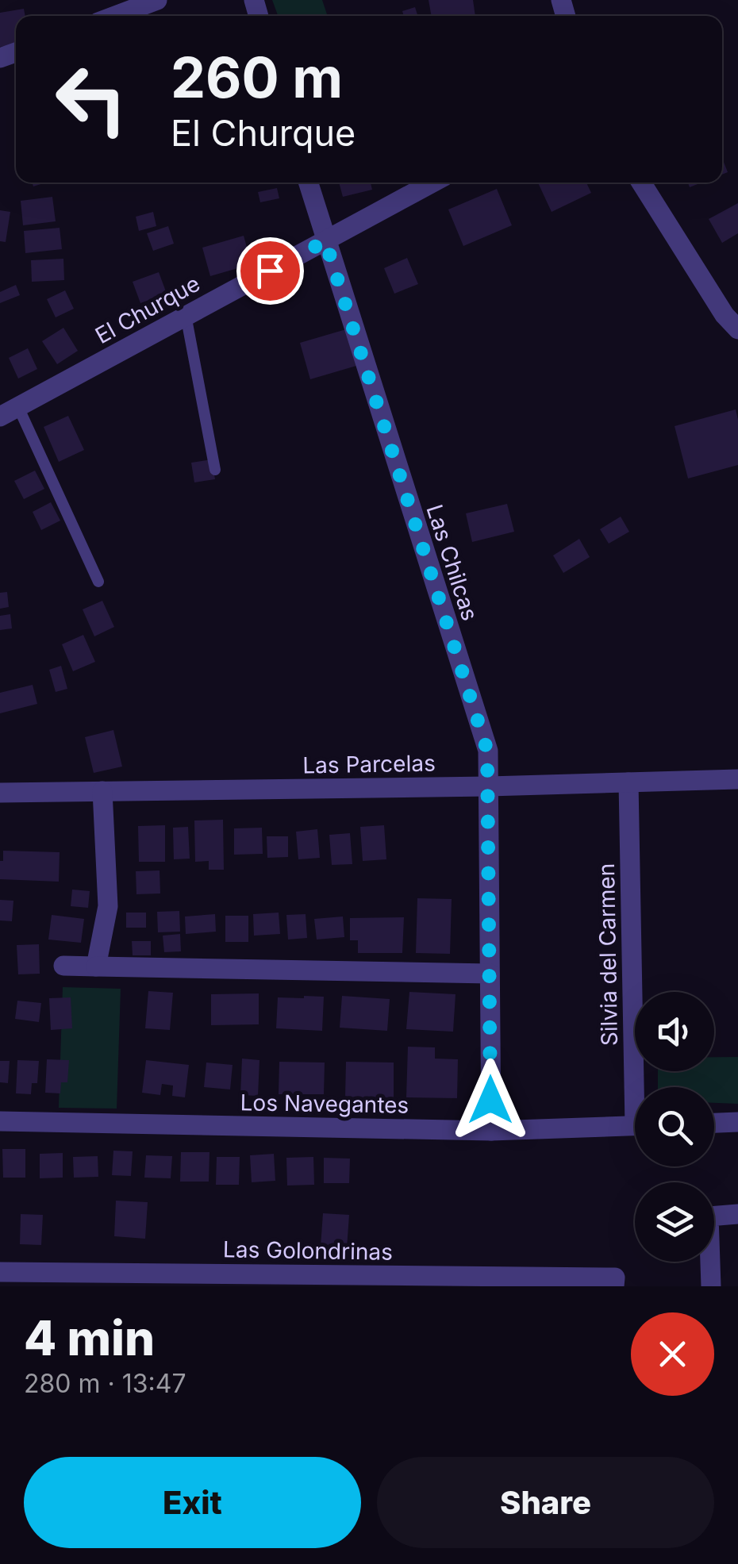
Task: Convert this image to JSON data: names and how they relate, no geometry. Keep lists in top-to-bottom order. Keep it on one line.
{"streets":{"street":["El Churque","Las Chilcas","Las Parcelas","Silvia del Carmen","Los Navegantes","Las Golondrinas"]},"crossings":[["El Churque","Las Chilcas"],["Las Chilcas","Las Parcelas"],["Las Chilcas","Los Navegantes"],["Las Parcelas","Silvia del Carmen"]],"page":{"turn":["260 m","El Churque"],"heading":["4 min","280 m · 13:47"],"buttons":["Exit","Share"]}}
